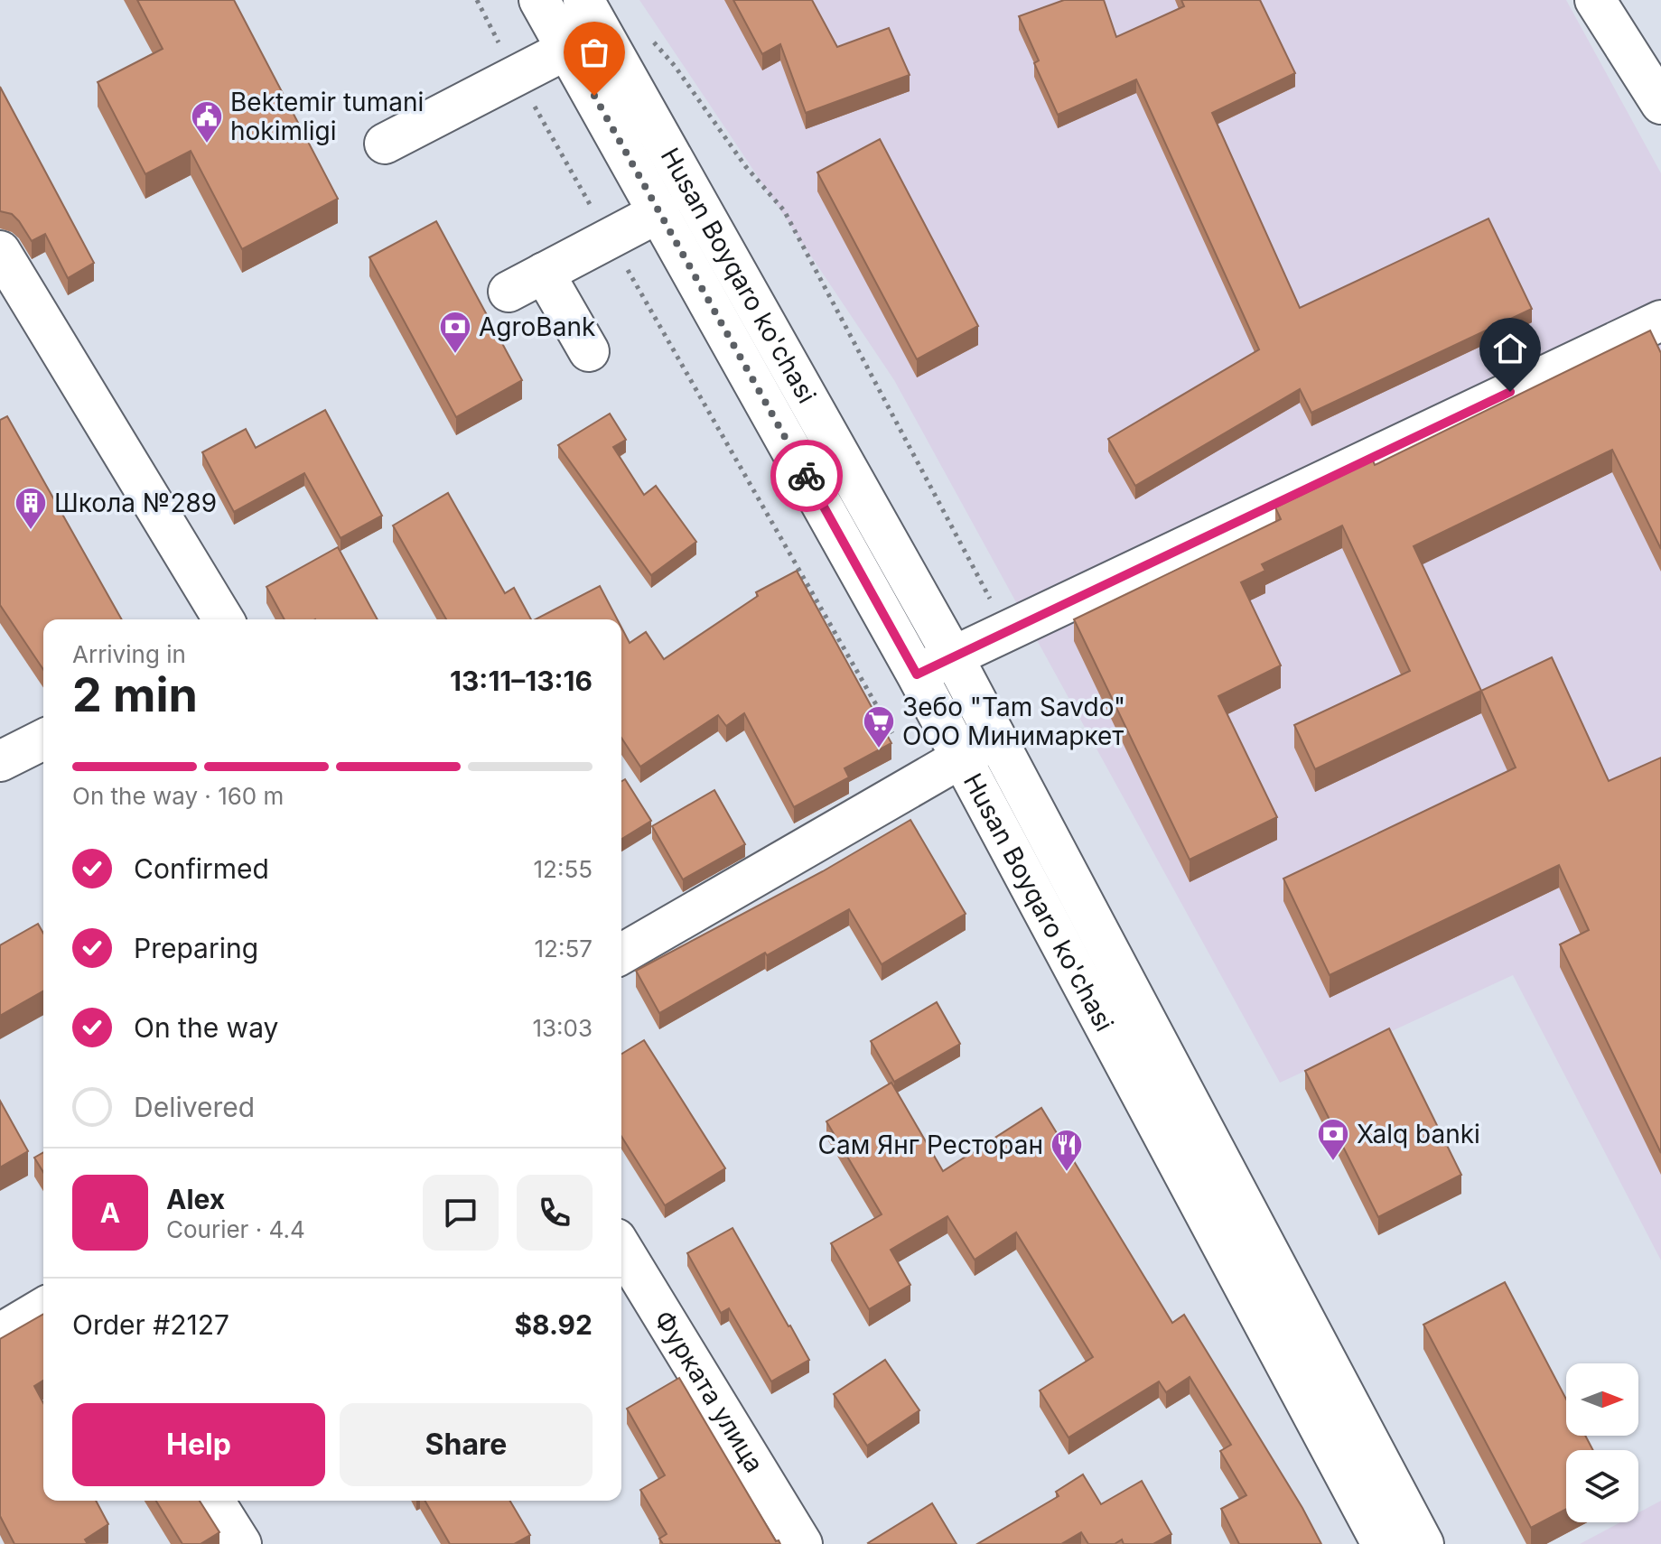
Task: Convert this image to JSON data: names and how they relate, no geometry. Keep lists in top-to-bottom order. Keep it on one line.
{"streets":{"main road":["Husan Boyqaro ko'chasi","Фурката улица"]},"places":{"public building":["Bektemir tumani hokimligi"],"bank":["AgroBank","Xalq banki"],"building":["Школа №289"],"supermarket":["Зебо \"Tam Savdo\" ООО Минимаркет"],"restaurant":["Сам Янг Ресторан"]},"north":"right","page":{"heading":["2 min","Arriving in","13:11–13:16"],"panel":["Alex","Courier · 4.4","Order #2127","$8.92"],"bar":"On the way · 160 m","list":[["Confirmed","12:55"],["Preparing","12:57"],["On the way","13:03"],"Delivered"],"round":"A","buttons":["Help","Share"]}}
